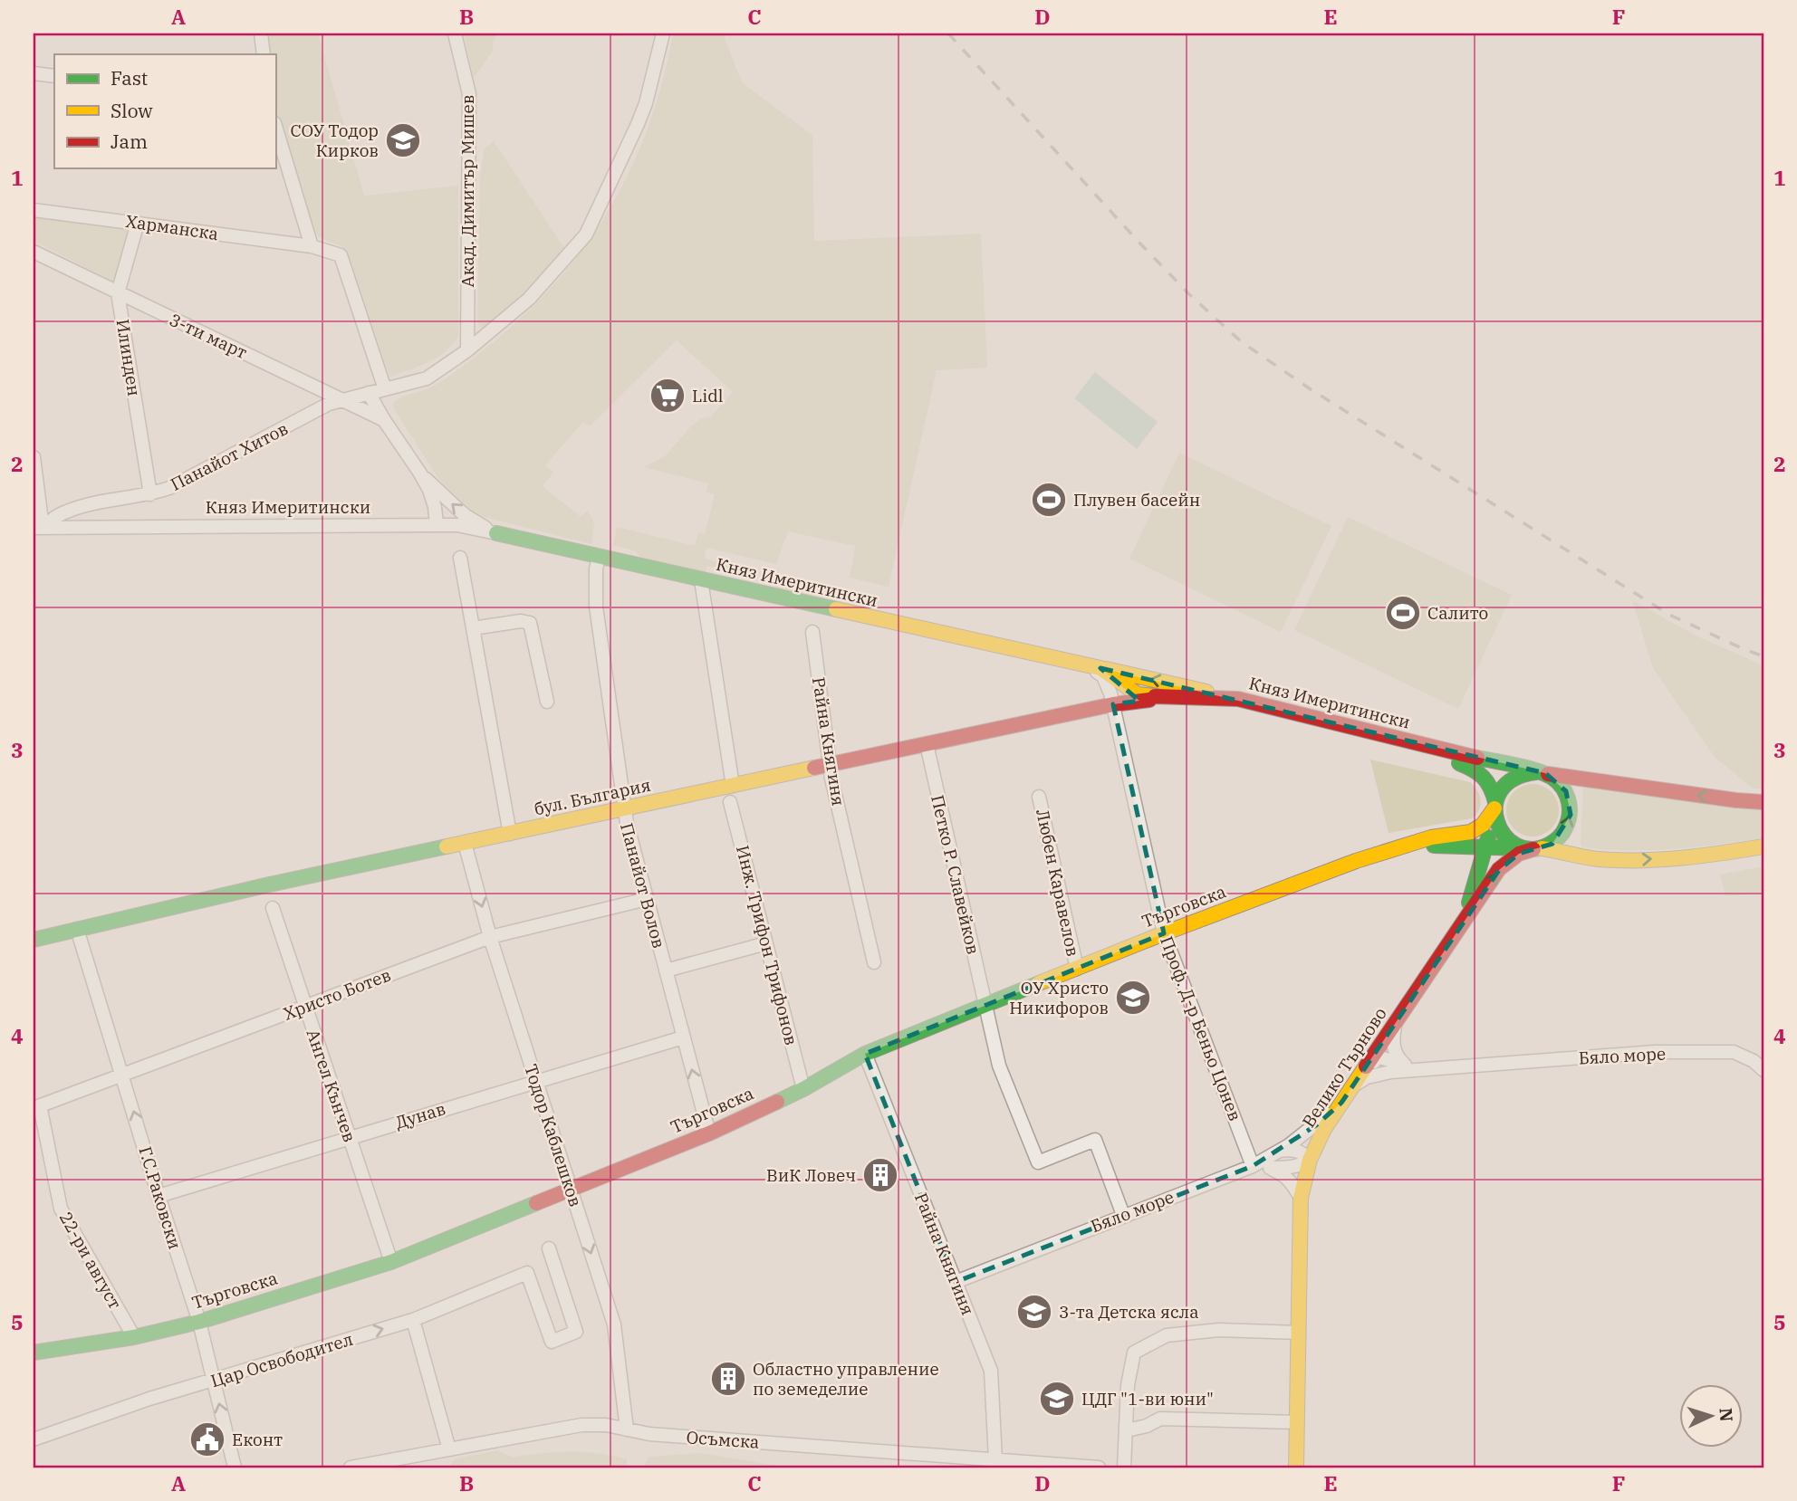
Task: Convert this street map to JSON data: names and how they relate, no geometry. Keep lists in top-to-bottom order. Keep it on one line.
{"streets":{"street":["Акад. Димитър Мишев","Харманска","3-ти март","Илинден","Панайот Хитов","Княз Имеритински","Райна Княгиня","бул. България","Петко Р. Славейков","Любен Каравелов","Панайот Волов","Търговска","Инж. Трифон Трифонов","Христо Ботев","Проф. Д-р Беньо Цонев","Бяло море","Велико Търново","Ангел Кънчев","Дунав","Тодор Каблешков","Г.С.Раковски","22-ри август","Цар Освободител","Осъмска"]},"crossings":[["Харманска","Илинден"],["3-ти март","Илинден"],["3-ти март","Панайот Хитов"],["Илинден","Панайот Хитов"],["Панайот Хитов","Княз Имеритински"],["Княз Имеритински","бул. България"],["Княз Имеритински","Панайот Волов"],["Княз Имеритински","Проф. Д-р Беньо Цонев"],["Княз Имеритински","Велико Търново"],["Райна Княгиня","бул. България"],["Райна Княгиня","Търговска"],["Райна Княгиня","Бяло море"],["Райна Княгиня","Осъмска"],["бул. България","Петко Р. Славейков"],["бул. България","Панайот Волов"],["бул. България","Проф. Д-р Беньо Цонев"],["бул. България","Тодор Каблешков"],["бул. България","Г.С.Раковски"],["Петко Р. Славейков","Търговска"],["Петко Р. Славейков","Бяло море"],["Любен Каравелов","Търговска"],["Панайот Волов","Търговска"],["Панайот Волов","Христо Ботев"],["Панайот Волов","Дунав"],["Търговска","Инж. Трифон Трифонов"],["Търговска","Проф. Д-р Беньо Цонев"],["Търговска","Ангел Кънчев"],["Търговска","Тодор Каблешков"],["Търговска","Г.С.Раковски"],["Търговска","22-ри август"],["Христо Ботев","Ангел Кънчев"],["Христо Ботев","Тодор Каблешков"],["Христо Ботев","Г.С.Раковски"],["Христо Ботев","22-ри август"],["Проф. Д-р Беньо Цонев","Бяло море"],["Бяло море","Велико Търново"],["Ангел Кънчев","Дунав"],["Дунав","Тодор Каблешков"],["Дунав","Г.С.Раковски"],["Тодор Каблешков","Осъмска"],["Г.С.Раковски","Цар Освободител"]],"one_way":["Тодор Каблешков","Г.С.Раковски"],"places":{"school or university":["СОУ Тодор Кирков","ОУ Христо Никифоров","3-та Детска ясла","ЦДГ \"1-ви юни\""],"supermarket":["Lidl"],"sports":["Плувен басейн","Салито"],"building":["ВиК Ловеч","Областно управление по земеделие"],"public building":["Еконт"]},"legend":["Fast","Slow","Jam"],"north":"right","grid":{"columns":["A","B","C","D","E","F"],"rows":["1","2","3","4","5"]}}
